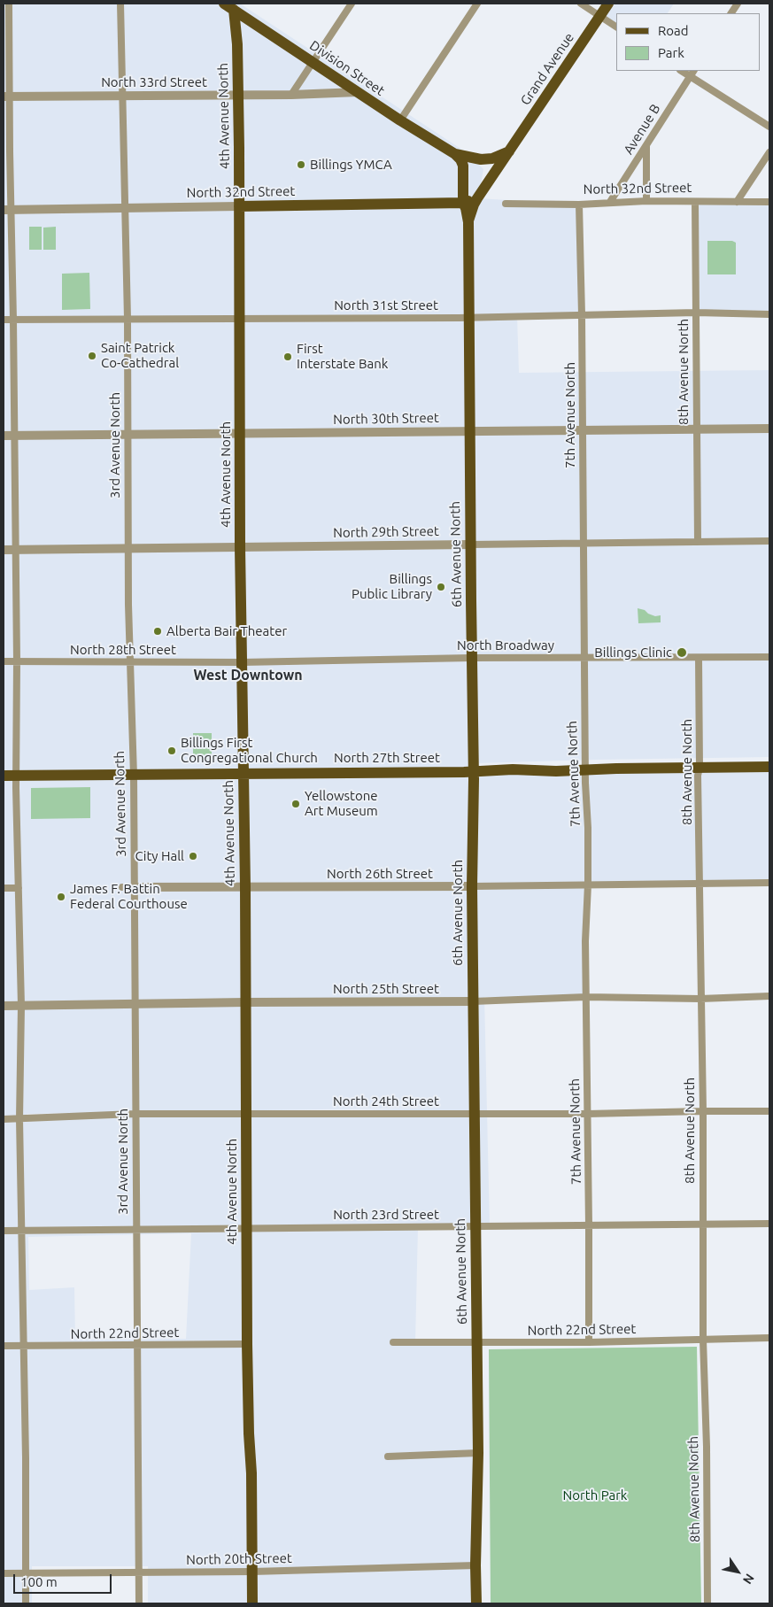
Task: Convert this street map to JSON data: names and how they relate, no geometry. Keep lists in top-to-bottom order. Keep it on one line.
{"streets":{"main road":["Division Street","Grand Avenue","4th Avenue North","North 32nd Street","6th Avenue North","North 27th Street"],"street":["North 33rd Street","Avenue B","North 31st Street","8th Avenue North","7th Avenue North","North 30th Street","3rd Avenue North","North 29th Street","North Broadway","North 28th Street","North 26th Street","North 25th Street","North 24th Street","North 23rd Street","North 22nd Street","North 20th Street"]},"crossings":[["Division Street","Grand Avenue"],["Division Street","North 33rd Street"],["Division Street","4th Avenue North"],["Division Street","6th Avenue North"],["Grand Avenue","6th Avenue North"],["North 33rd Street","4th Avenue North"],["North 33rd Street","3rd Avenue North"],["4th Avenue North","North 32nd Street"],["4th Avenue North","North 31st Street"],["4th Avenue North","North 30th Street"],["4th Avenue North","North 29th Street"],["4th Avenue North","North Broadway"],["4th Avenue North","North 28th Street"],["4th Avenue North","North 27th Street"],["4th Avenue North","North 26th Street"],["4th Avenue North","North 25th Street"],["4th Avenue North","North 24th Street"],["4th Avenue North","North 23rd Street"],["4th Avenue North","North 22nd Street"],["4th Avenue North","North 20th Street"],["Avenue B","North 32nd Street"],["North 32nd Street","8th Avenue North"],["North 32nd Street","7th Avenue North"],["North 32nd Street","3rd Avenue North"],["North 32nd Street","6th Avenue North"],["North 31st Street","8th Avenue North"],["North 31st Street","7th Avenue North"],["North 31st Street","3rd Avenue North"],["North 31st Street","6th Avenue North"],["8th Avenue North","North 30th Street"],["8th Avenue North","North 29th Street"],["8th Avenue North","North Broadway"],["8th Avenue North","North 27th Street"],["8th Avenue North","North 26th Street"],["8th Avenue North","North 25th Street"],["8th Avenue North","North 24th Street"],["8th Avenue North","North 23rd Street"],["8th Avenue North","North 22nd Street"],["7th Avenue North","North 30th Street"],["7th Avenue North","North 29th Street"],["7th Avenue North","North Broadway"],["7th Avenue North","North 27th Street"],["7th Avenue North","North 26th Street"],["7th Avenue North","North 25th Street"],["7th Avenue North","North 24th Street"],["7th Avenue North","North 23rd Street"],["7th Avenue North","North 22nd Street"],["North 30th Street","3rd Avenue North"],["North 30th Street","6th Avenue North"],["3rd Avenue North","North 29th Street"],["3rd Avenue North","North 28th Street"],["3rd Avenue North","North 27th Street"],["3rd Avenue North","North 26th Street"],["3rd Avenue North","North 25th Street"],["3rd Avenue North","North 24th Street"],["3rd Avenue North","North 23rd Street"],["3rd Avenue North","North 22nd Street"],["3rd Avenue North","North 20th Street"],["North 29th Street","6th Avenue North"],["6th Avenue North","North Broadway"],["6th Avenue North","North 27th Street"],["6th Avenue North","North 26th Street"],["6th Avenue North","North 25th Street"],["6th Avenue North","North 24th Street"],["6th Avenue North","North 23rd Street"],["6th Avenue North","North 22nd Street"],["6th Avenue North","North 20th Street"],["North Broadway","North 28th Street"]],"districts":["West Downtown"],"parks":["North Park"],"places":["Billings YMCA","Saint Patrick Co-Cathedral","First Interstate Bank","Billings Public Library","Alberta Bair Theater","Billings Clinic","Billings First Congregational Church","Yellowstone Art Museum","City Hall","James F. Battin Federal Courthouse"],"legend":["Road","Park"],"scale_bar":"100 m","north":"bottom right"}
